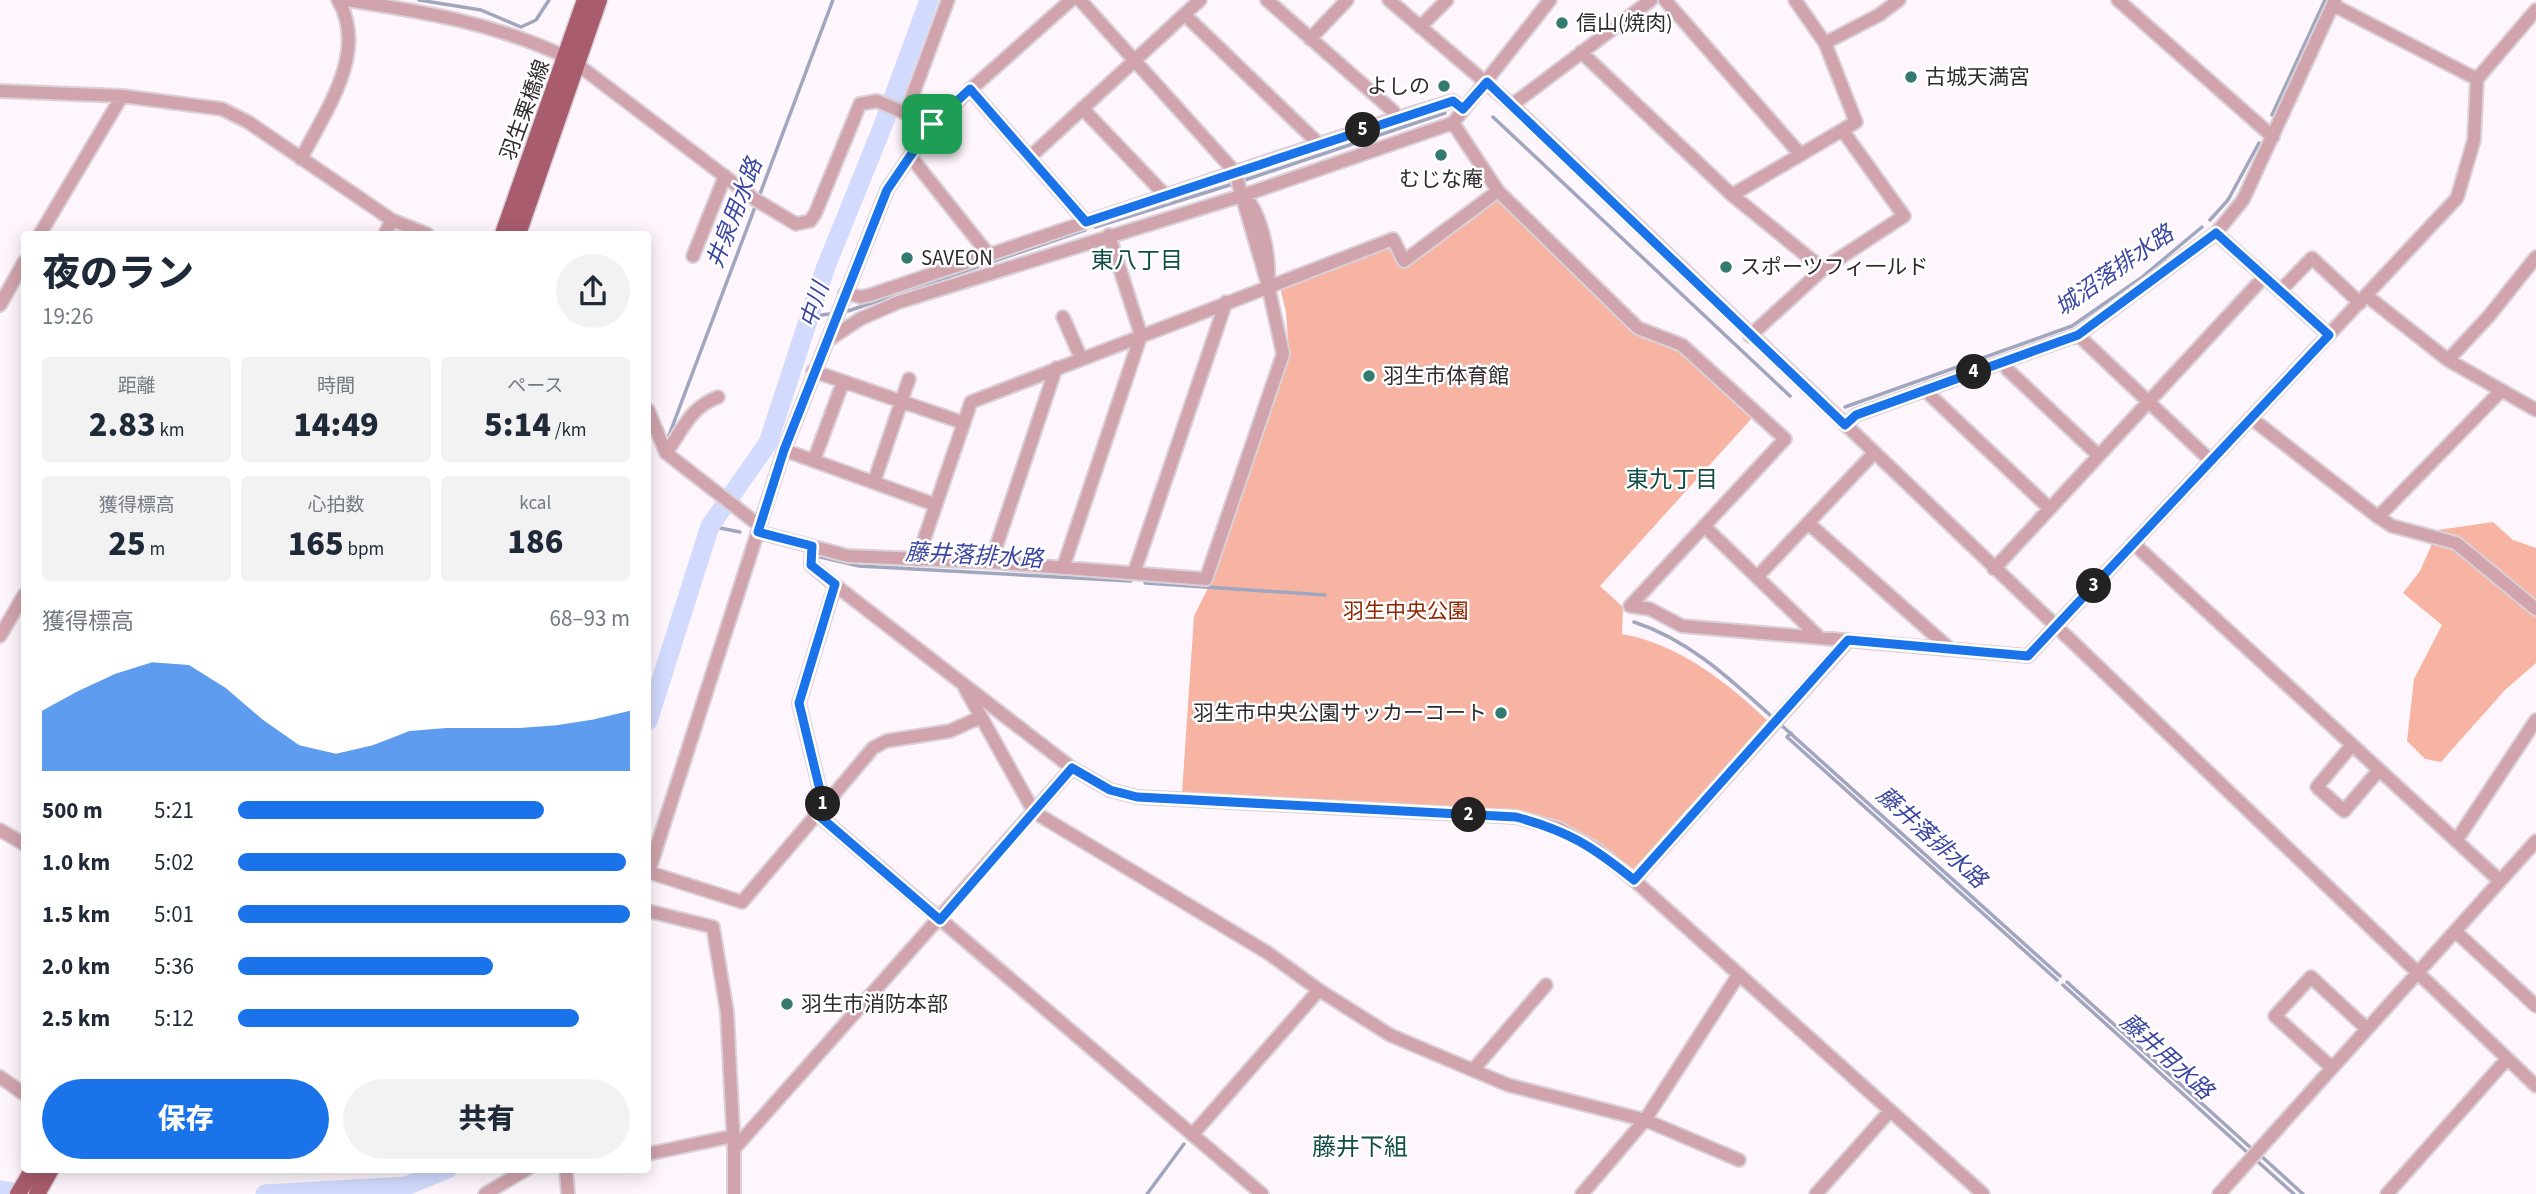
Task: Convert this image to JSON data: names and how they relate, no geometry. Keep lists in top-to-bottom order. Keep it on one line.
{"streets":{"main road":["羽生栗橋線"]},"districts":["東八丁目","東九丁目","藤井下組"],"water":["井泉用水路","城沼落排水路","中川","藤井落排水路","藤井用水路"],"parks":["羽生中央公園"],"places":["信山(焼肉)","古城天満宮","よしの","むじな庵","SAVEON","スポーツフィ一ルド","羽生市体育館","羽生市中央公園サッカーコート","羽生市消防本部"],"page":{"pins":["5","4","3","1","2"],"heading":["夜のラン","19:26"],"stats":[["距離","2.83 km"],["時間","14:49"],["ペース","5:14 /km"],["獲得標高","25 m"],["心拍数","165 bpm"],["kcal","186"]],"chart":["獲得標高","68–93 m"],"list":[{"name":"500 m","note":"5:21"},{"name":"1.0 km","note":"5:02"},{"name":"1.5 km","note":"5:01"},{"name":"2.0 km","note":"5:36"},{"name":"2.5 km","note":"5:12"}],"buttons":["保存","共有"]}}
